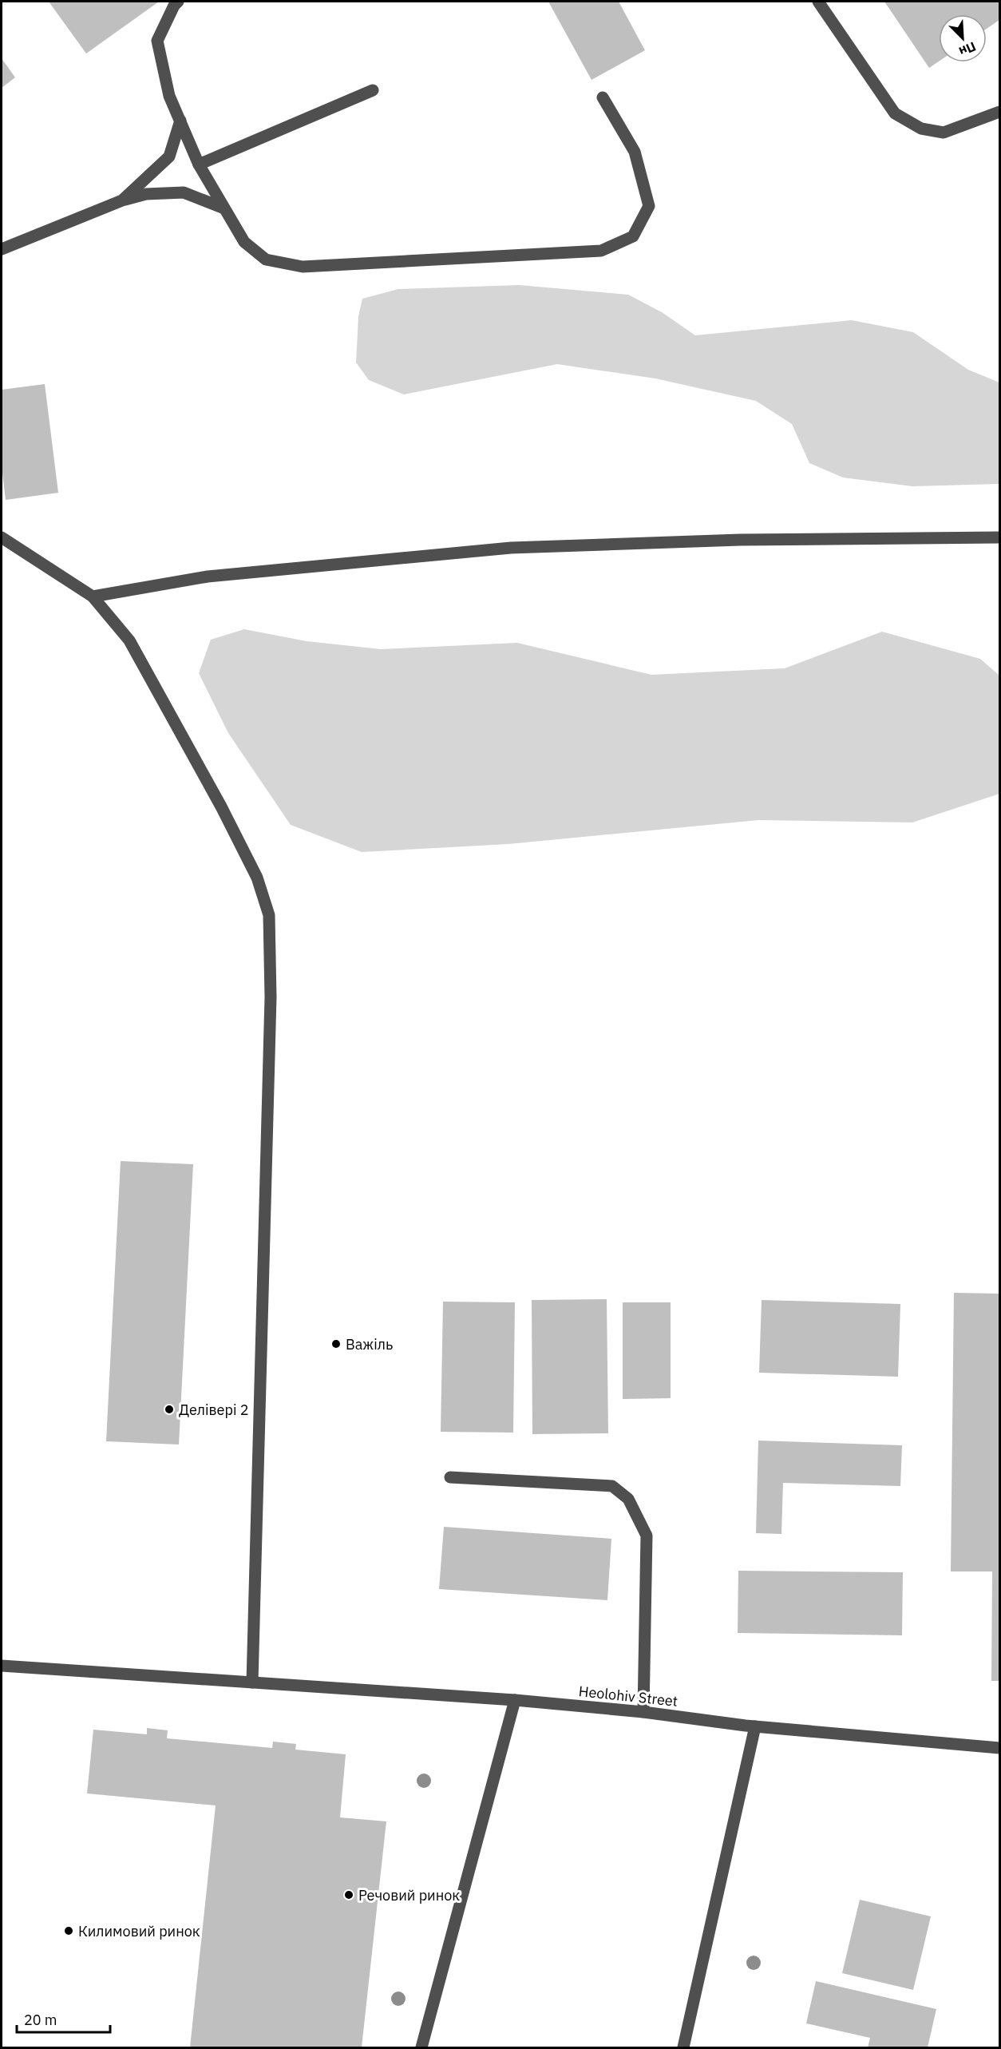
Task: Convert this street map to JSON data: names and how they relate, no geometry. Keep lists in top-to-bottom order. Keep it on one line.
{"streets":{"street":["Heolohiv Street"]},"places":["Важіль","Делівері 2","Речовий ринок","Килимовий ринок"],"scale_bar":"20 m","north":"bottom right"}
